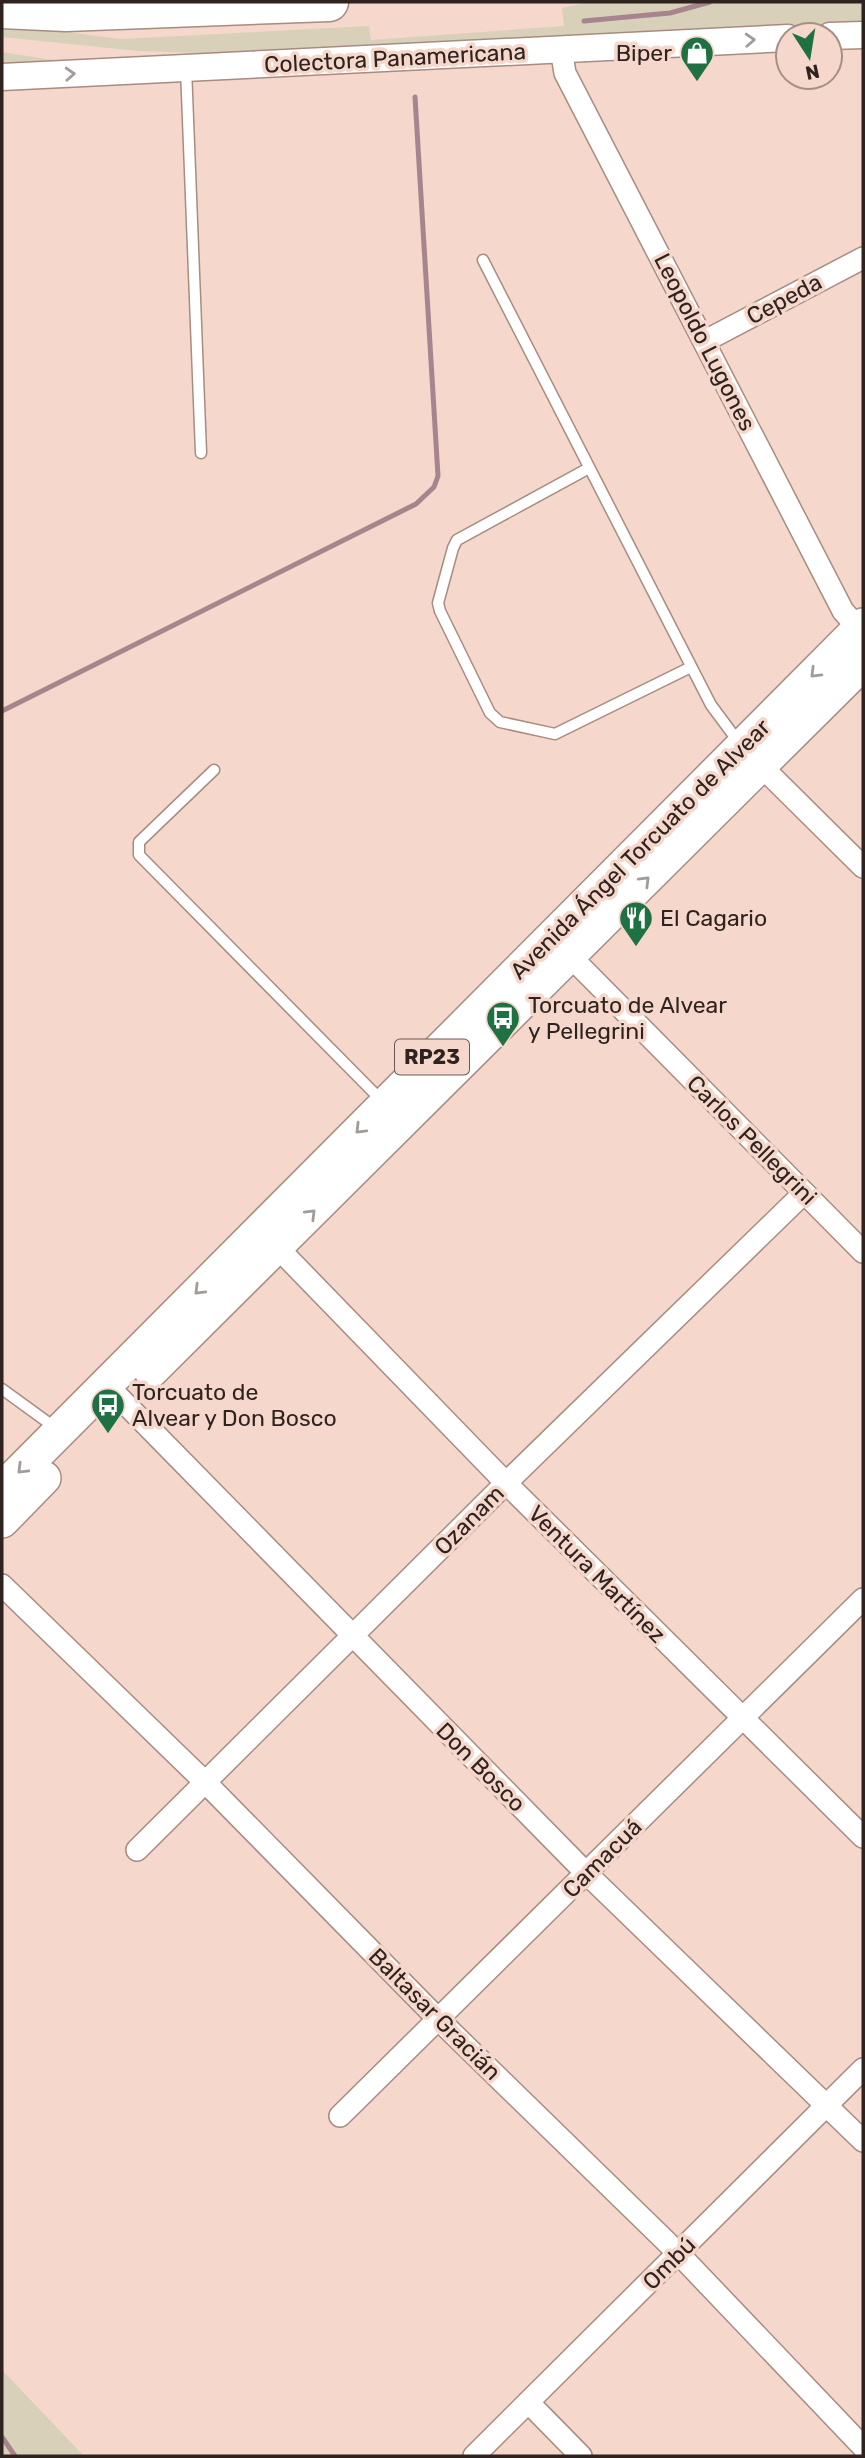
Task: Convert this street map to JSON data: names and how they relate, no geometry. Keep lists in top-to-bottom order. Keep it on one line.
{"streets":{"main road":["Avenida Ángel Torcuato de Alvear","RP23"],"street":["Colectora Panamericana","Cepeda","Leopoldo Lugones","Carlos Pellegrini","Ozanam","Ventura Martínez","Don Bosco","Camacuá","Baltasar Gracián","Ombú"]},"crossings":[["Colectora Panamericana","Leopoldo Lugones"],["Cepeda","Leopoldo Lugones"],["Leopoldo Lugones","Avenida Ángel Torcuato de Alvear"],["Avenida Ángel Torcuato de Alvear","Carlos Pellegrini"],["Avenida Ángel Torcuato de Alvear","Ventura Martínez"],["Avenida Ángel Torcuato de Alvear","Don Bosco"],["Carlos Pellegrini","Ozanam"],["Ozanam","Ventura Martínez"],["Ozanam","Don Bosco"],["Ozanam","Baltasar Gracián"],["Ventura Martínez","Camacuá"],["Don Bosco","Camacuá"],["Don Bosco","Ombú"],["Camacuá","Baltasar Gracián"],["Baltasar Gracián","Ombú"]],"one_way":["Colectora Panamericana"],"places":{"shop":["Biper"],"restaurant":["El Cagario"],"bus stop":["Torcuato de Alvear y Pellegrini","Torcuato de Alvear y Don Bosco"]},"north":"bottom"}
